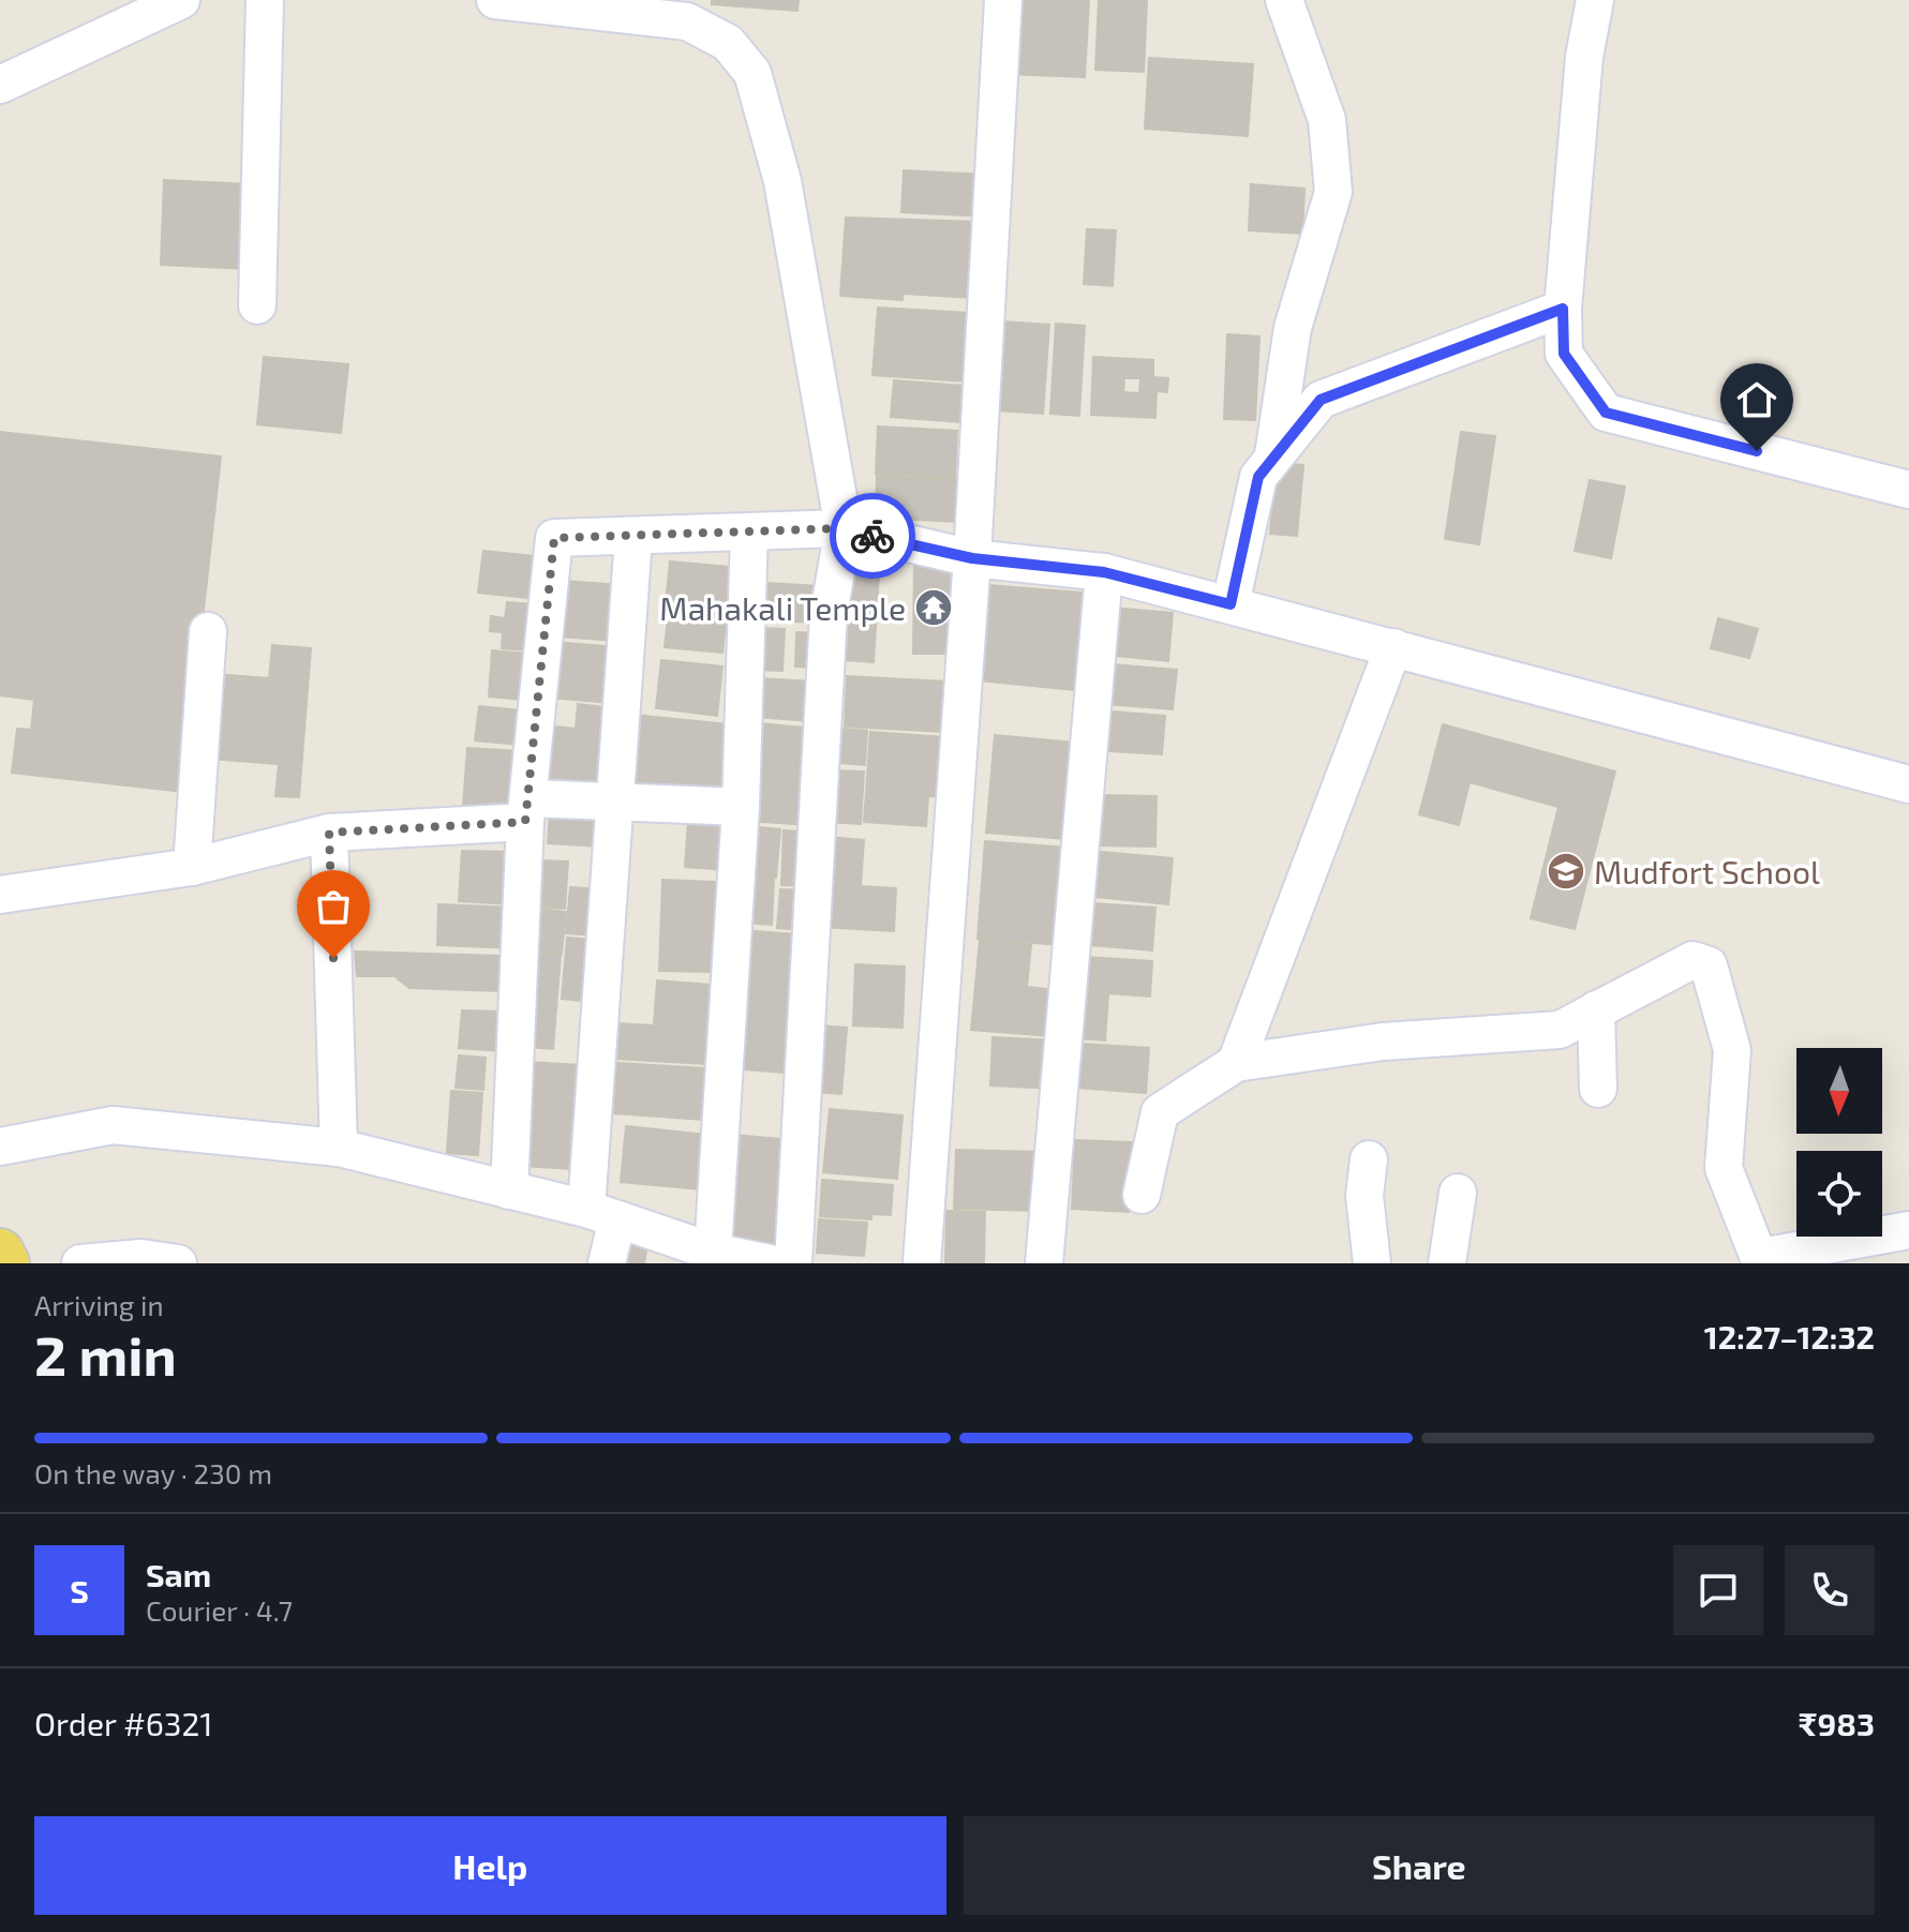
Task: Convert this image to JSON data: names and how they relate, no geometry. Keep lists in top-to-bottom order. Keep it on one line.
{"places":{"temple":["Mahakali Temple"],"school or university":["Mudfort School"]},"north":"bottom","page":{"heading":["2 min","Arriving in","12:27–12:32"],"panel":["Sam","Courier · 4.7","Order #6321","₹983"],"bar":"On the way · 230 m","round":"S","buttons":["Help","Share"]}}
